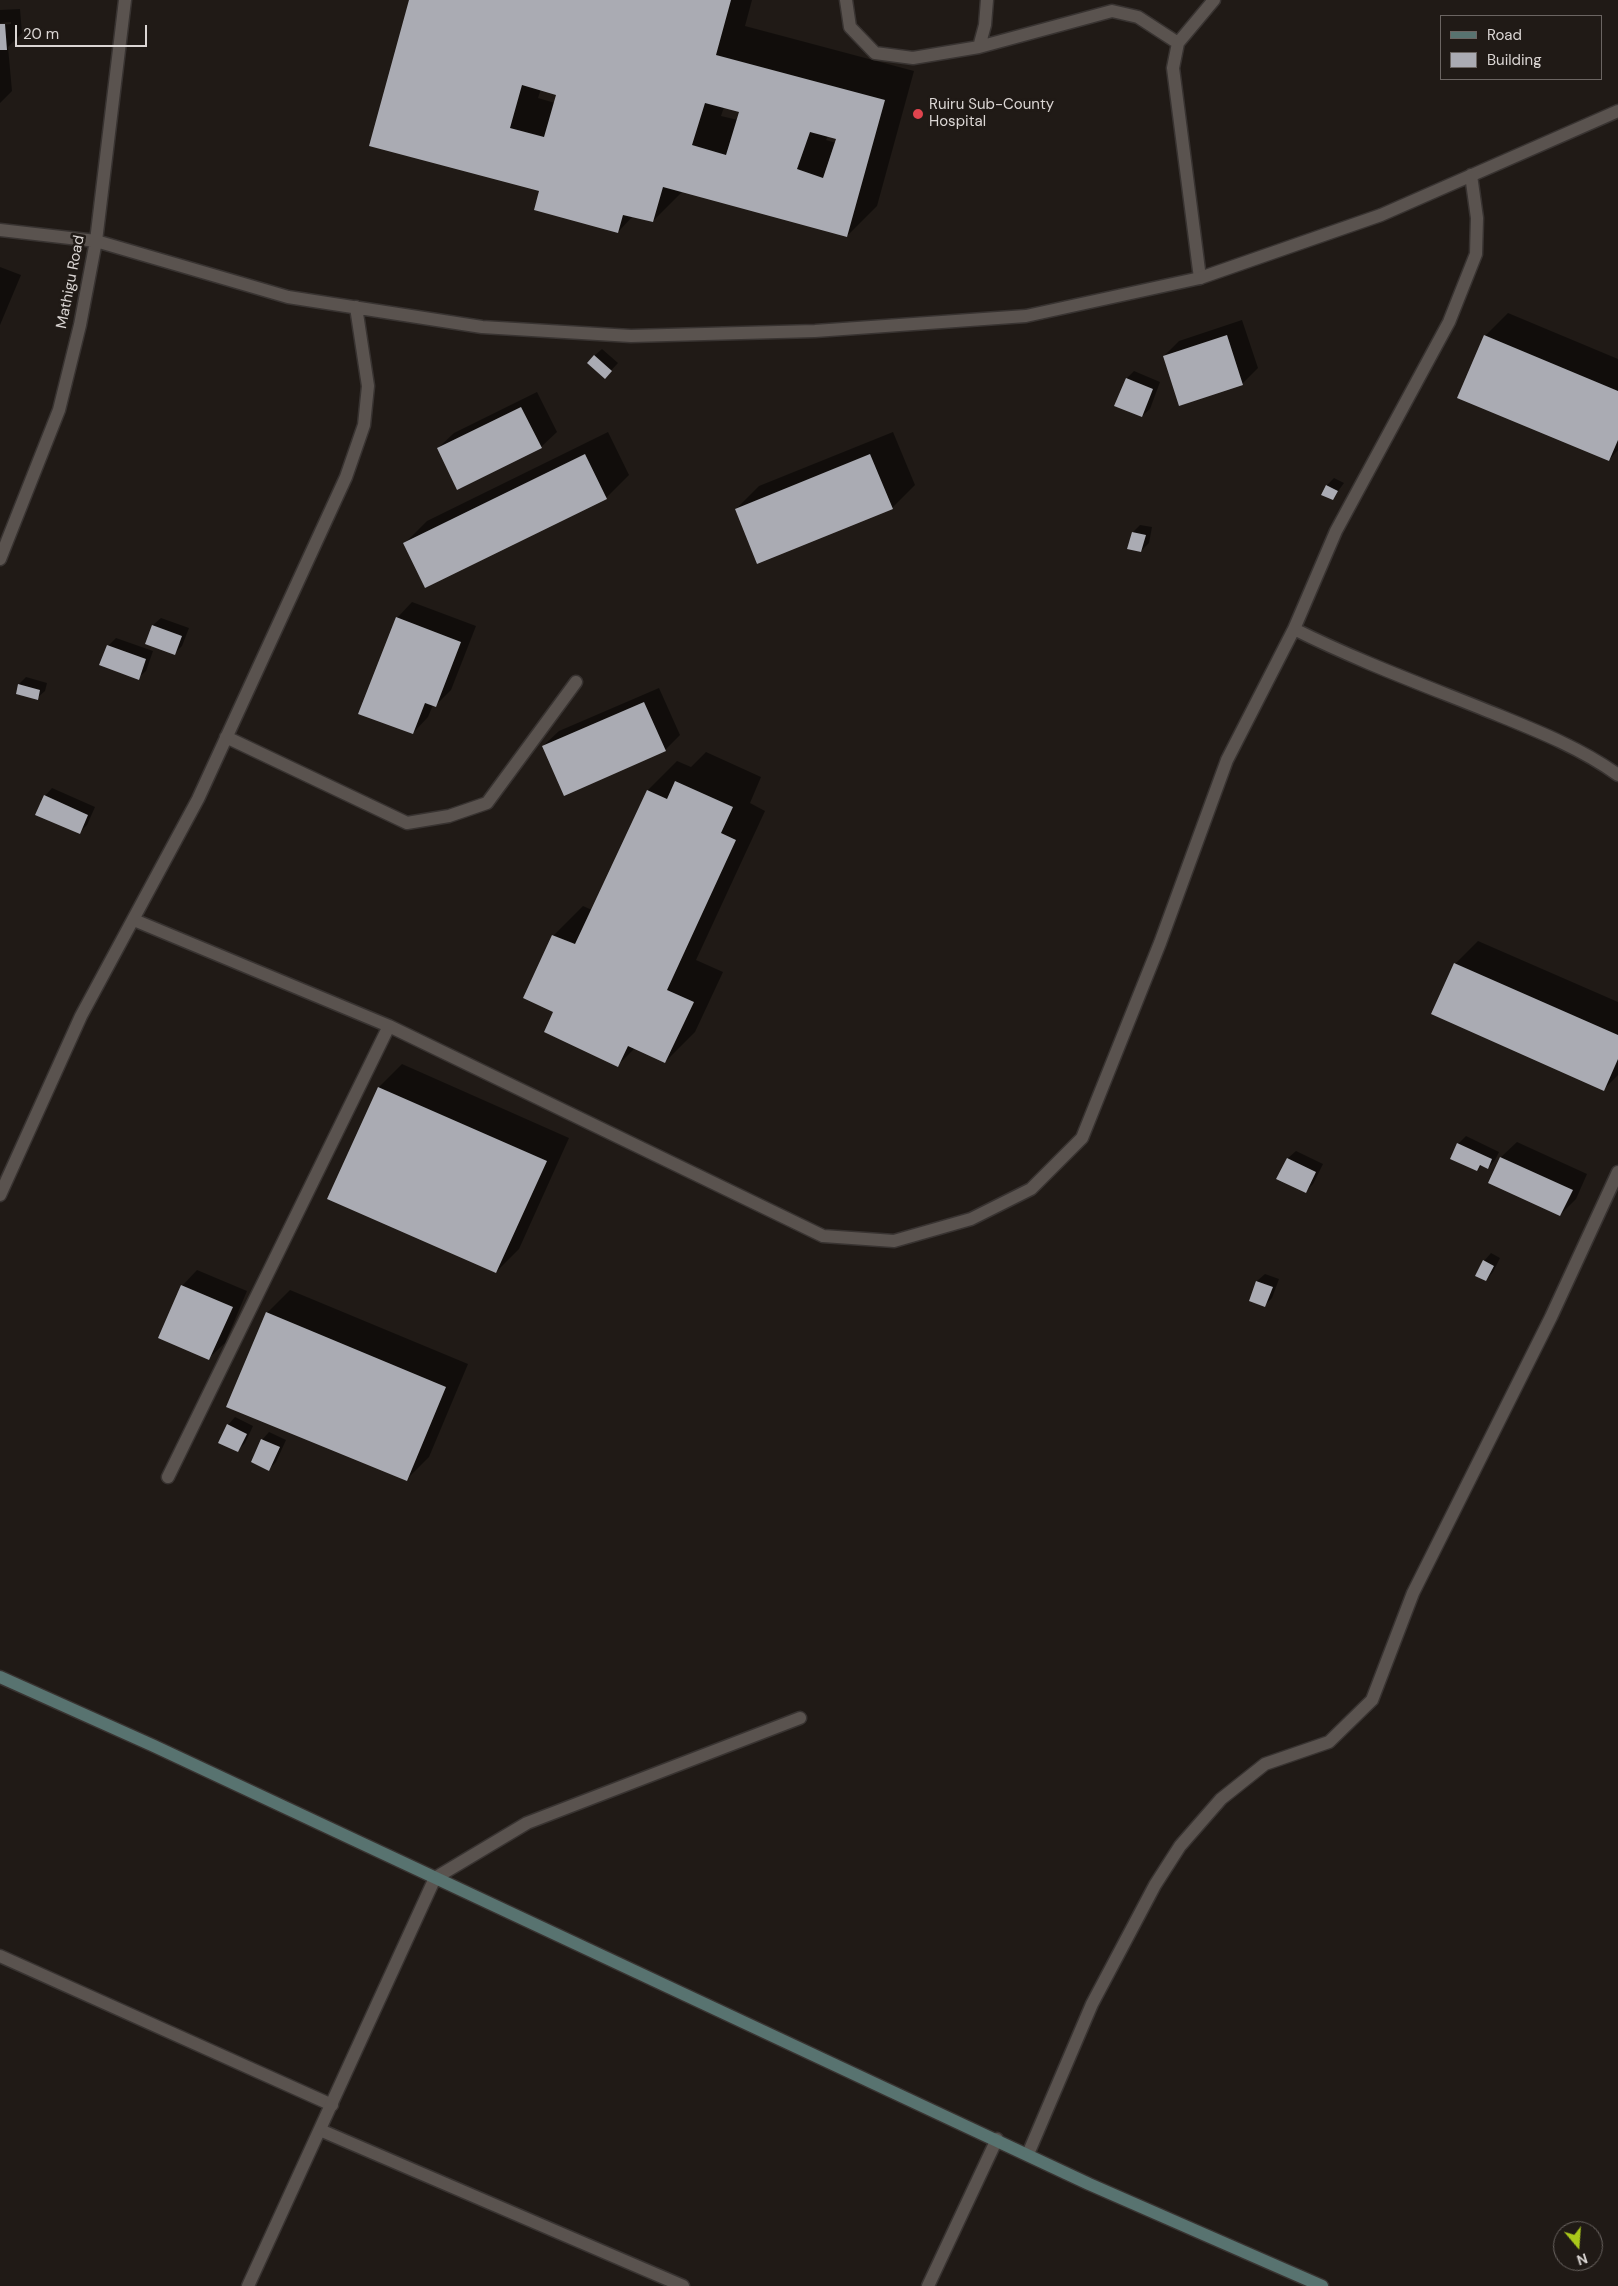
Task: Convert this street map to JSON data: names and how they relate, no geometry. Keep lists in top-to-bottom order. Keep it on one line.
{"streets":{"street":["Mathigu Road"]},"places":["Ruiru Sub-County Hospital"],"legend":["Road","Building"],"scale_bar":"20 m","north":"bottom"}
